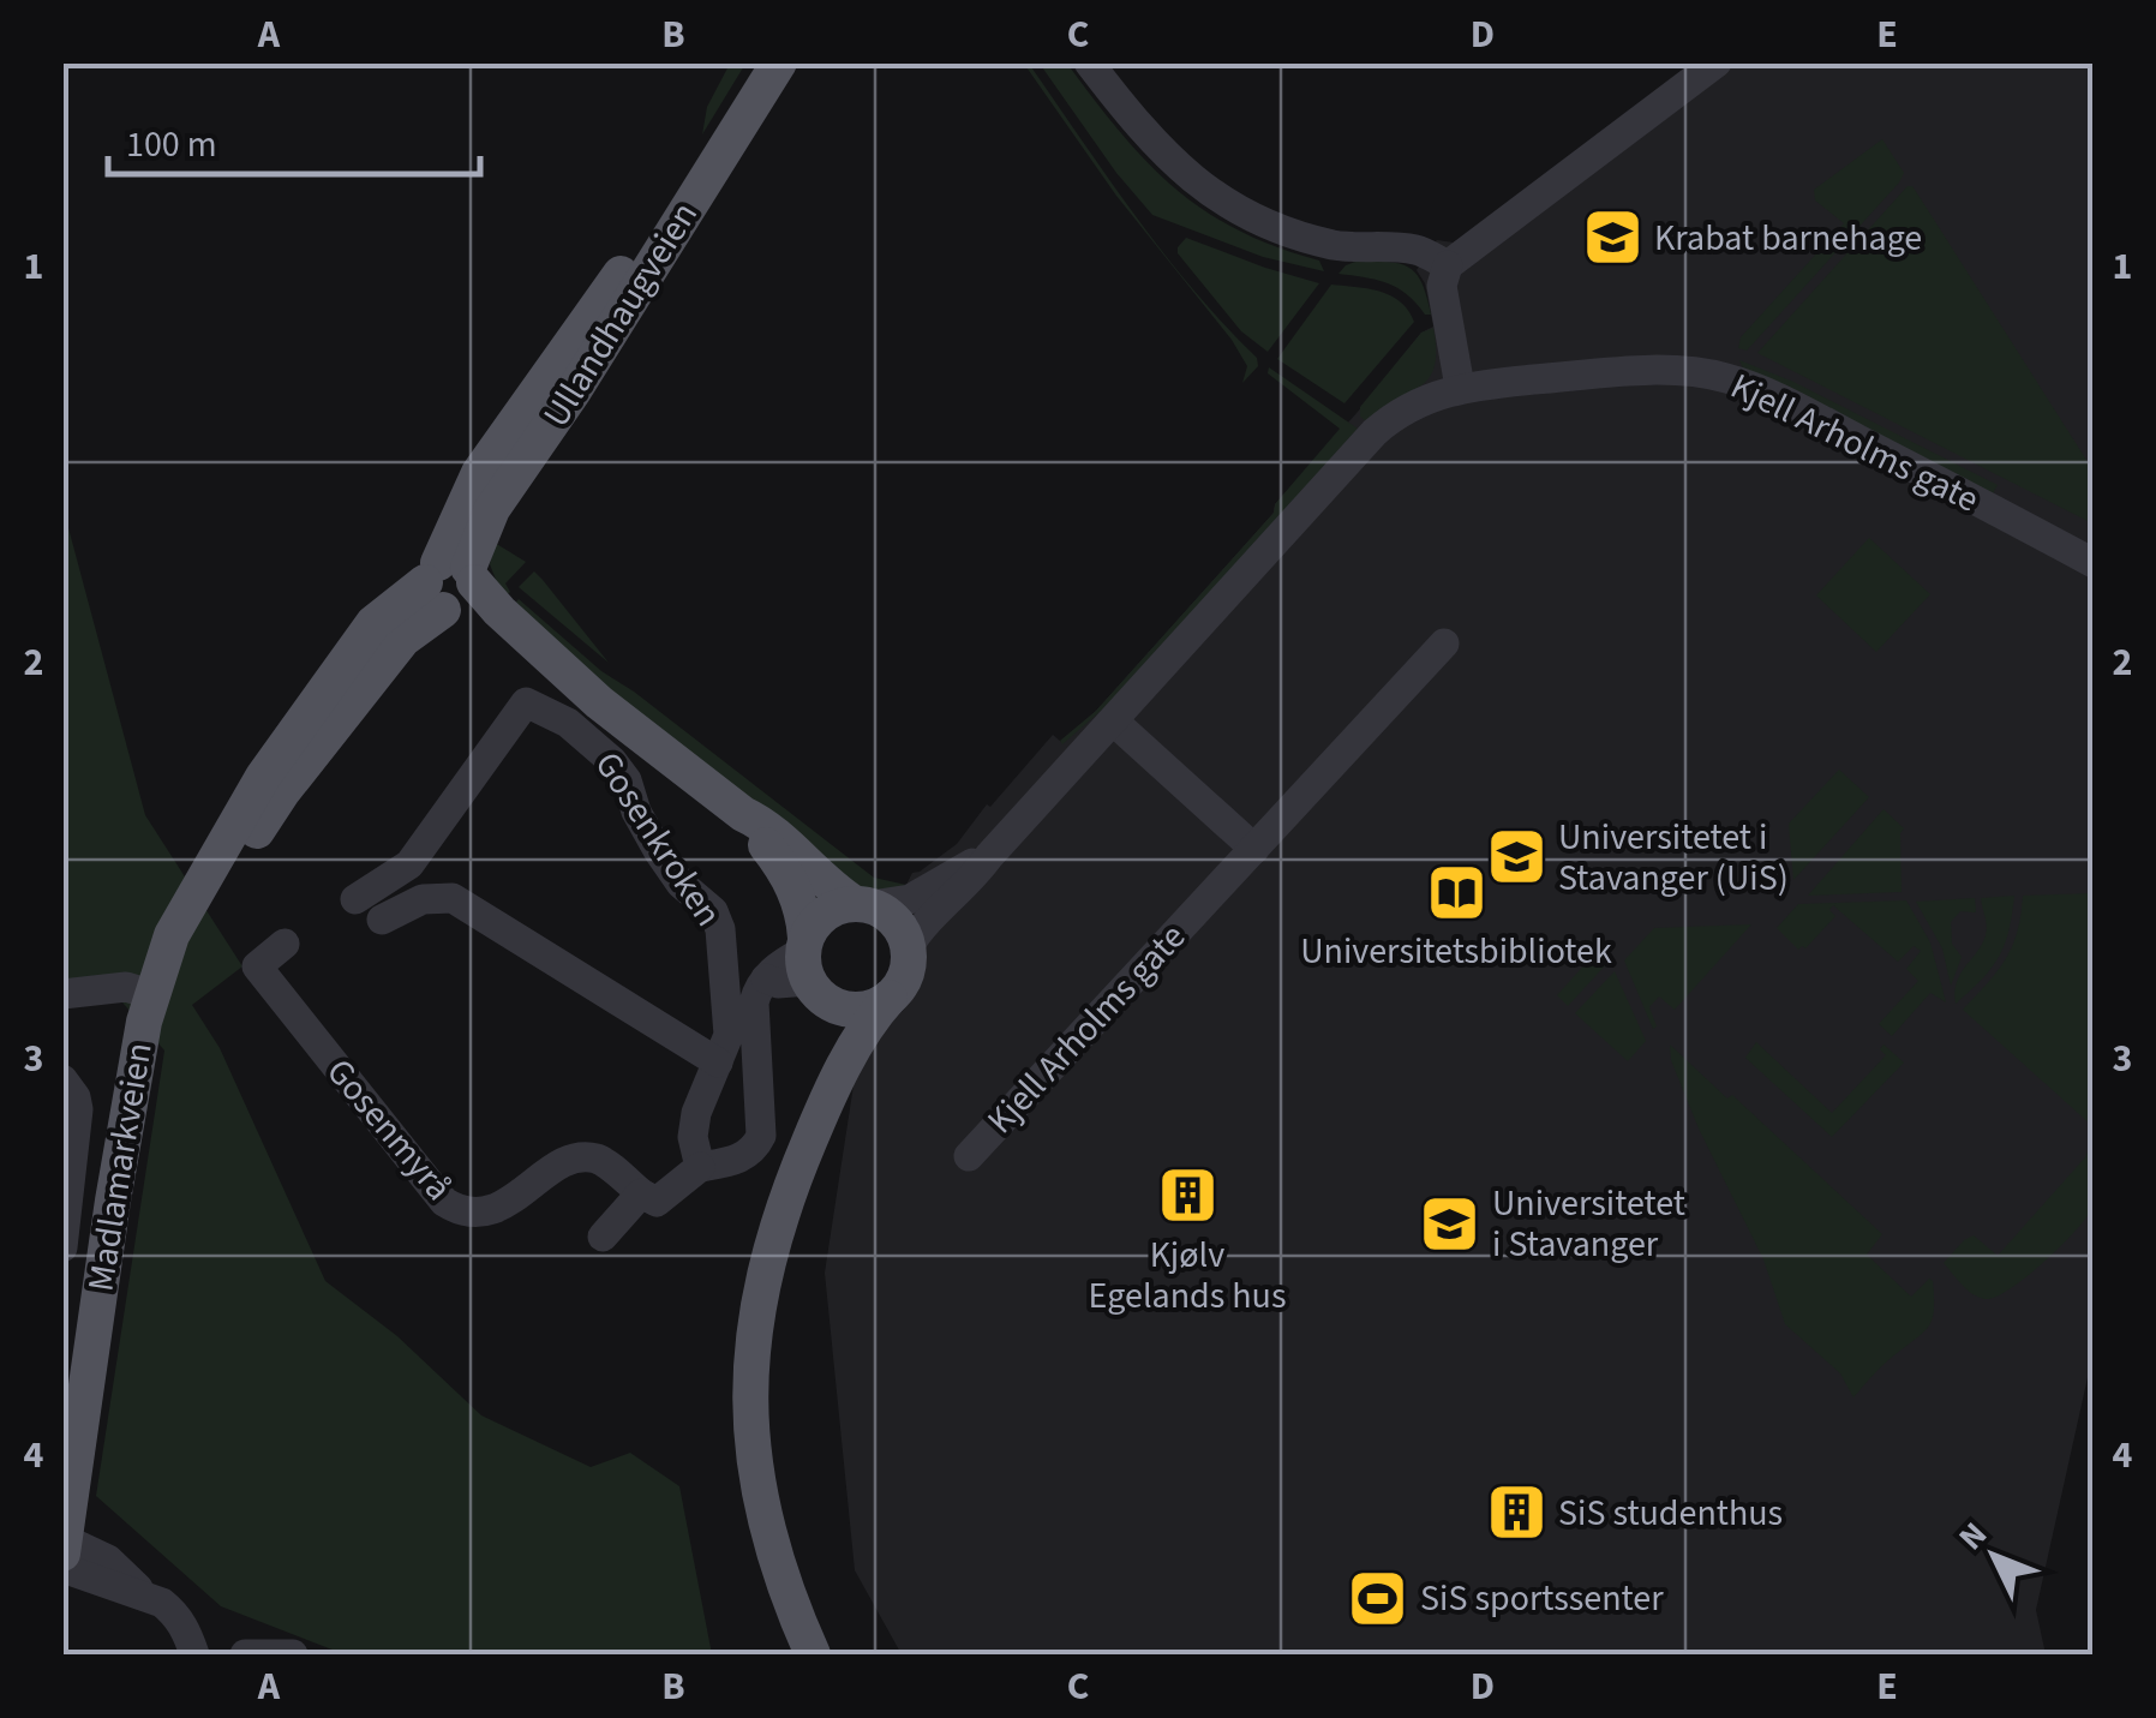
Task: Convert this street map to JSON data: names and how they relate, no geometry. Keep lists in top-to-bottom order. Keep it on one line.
{"streets":{"main road":["Ullandhaugveien","Madlamarkveien"],"street":["Kjell Arholms gate","Gosenkroken","Gosenmyrå"]},"crossings":[["Ullandhaugveien","Madlamarkveien"]],"places":{"school or university":["Krabat barnehage","Universitetet i Stavanger (UiS)","Universitetet i Stavanger"],"library":["Universitetsbibliotek"],"building":["Kjølv Egelands hus","SiS studenthus"],"sports":["SiS sportssenter"]},"scale_bar":"100 m","north":"top left","grid":{"columns":["A","B","C","D","E"],"rows":["1","2","3","4"]}}
